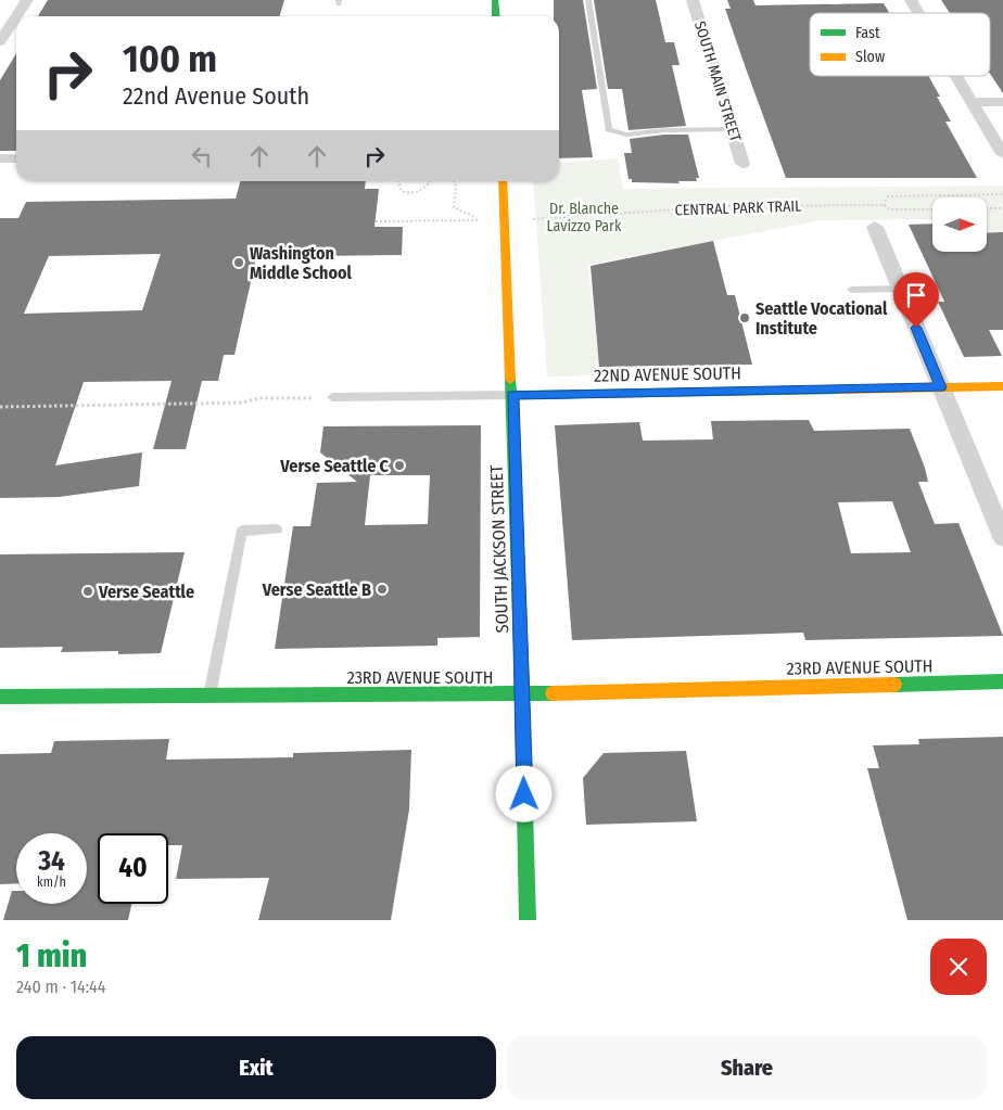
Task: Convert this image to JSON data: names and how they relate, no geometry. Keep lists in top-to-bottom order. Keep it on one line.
{"streets":{"main road":["22ND AVENUE SOUTH","SOUTH JACKSON STREET","23RD AVENUE SOUTH"],"street":["SOUTH MAIN STREET"],"path":["CENTRAL PARK TRAIL"]},"crossings":[["22ND AVENUE SOUTH","SOUTH JACKSON STREET"],["SOUTH JACKSON STREET","23RD AVENUE SOUTH"]],"parks":["Dr. Blanche Lavizzo Park"],"places":["Washington Middle School","Seattle Vocational Institute","Verse Seattle C","Verse Seattle B","Verse Seattle"],"legend":["Fast","Slow"],"north":"right","page":{"turn":["100 m","22nd Avenue South"],"speed":"34 km/h","limit":"40","heading":["1 min","240 m · 14:44"],"buttons":["Exit","Share"]}}
